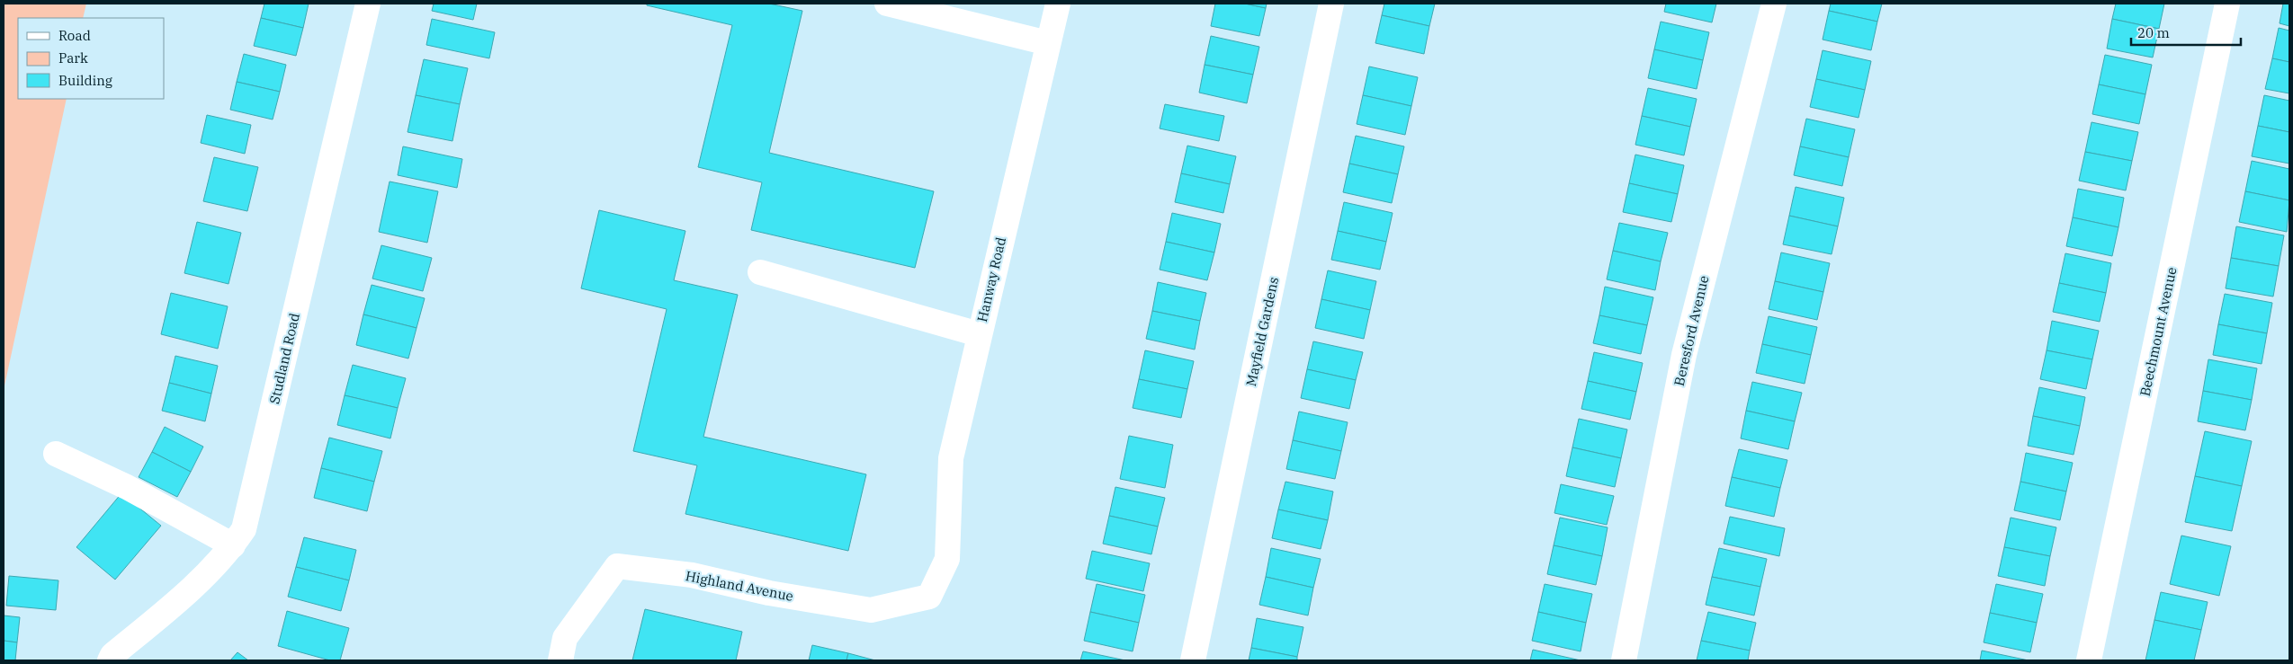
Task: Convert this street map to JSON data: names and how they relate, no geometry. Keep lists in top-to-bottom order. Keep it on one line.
{"streets":{"street":["Hanway Road","Beresford Avenue","Mayfield Gardens","Beechmount Avenue","Studland Road","Highland Avenue"]},"crossings":[["Hanway Road","Highland Avenue"]],"legend":["Road","Park","Building"],"scale_bar":"20 m"}
